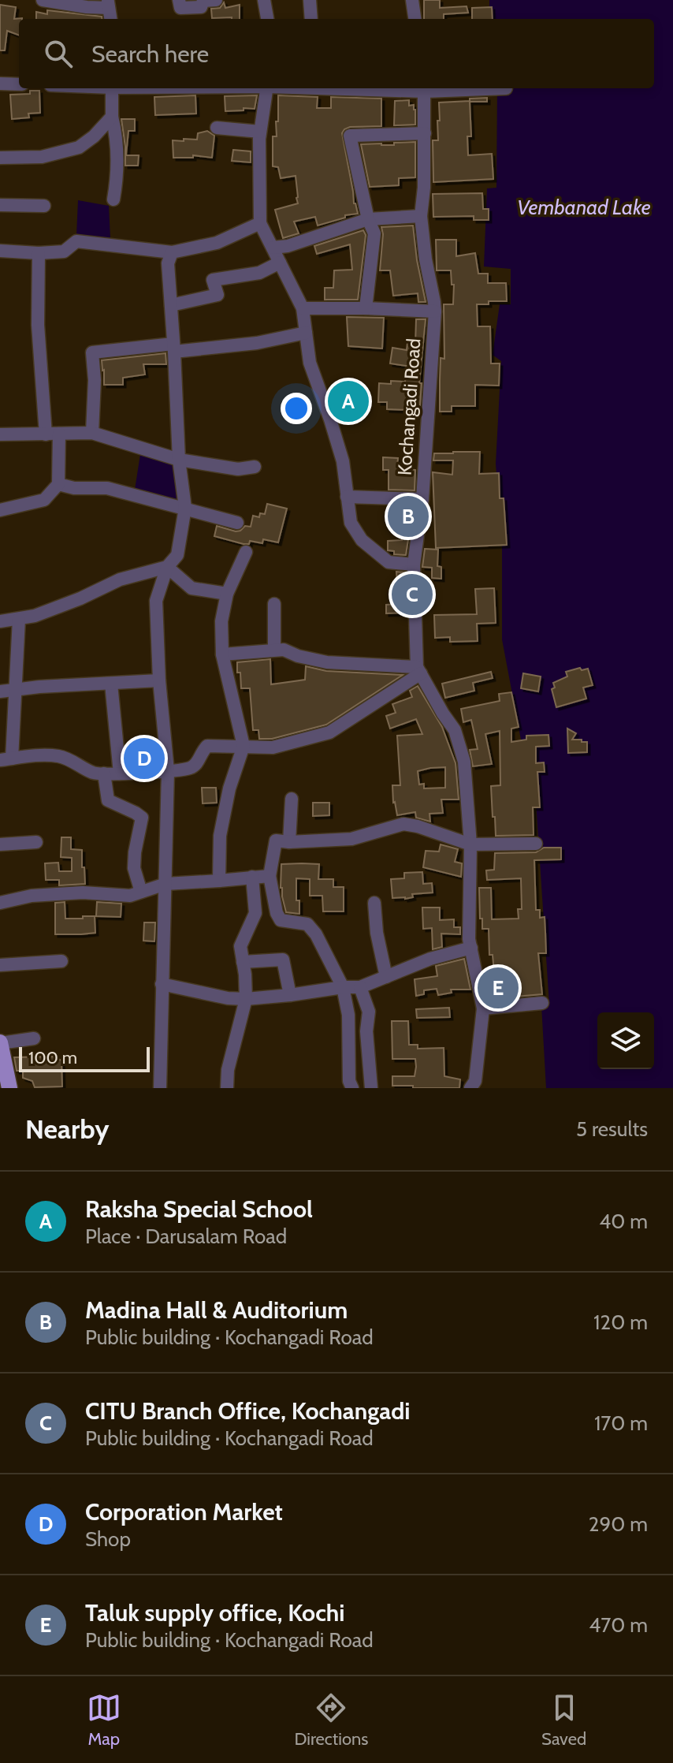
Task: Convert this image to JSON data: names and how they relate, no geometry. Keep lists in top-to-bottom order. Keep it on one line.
{"streets":{"street":["Kochangadi Road"]},"water":["Vembanad Lake"],"scale_bar":"100 m","page":{"search":"Search here","pins":["A","B","C","D","E"],"scale":"100 m","heading":["Nearby","5 results"],"list":[{"mark":"A","name":"Raksha Special School","note":"Place · Darusalam Road","value":"40 m"},{"mark":"B","name":"Madina Hall & Auditorium","note":"Public building · Kochangadi Road","value":"120 m"},{"mark":"C","name":"CITU Branch Office, Kochangadi","note":"Public building · Kochangadi Road","value":"170 m"},{"mark":"D","name":"Corporation Market","note":"Shop","value":"290 m"},{"mark":"E","name":"Taluk supply office, Kochi","note":"Public building · Kochangadi Road","value":"470 m"}],"nav":["Map","Directions","Saved"]}}
